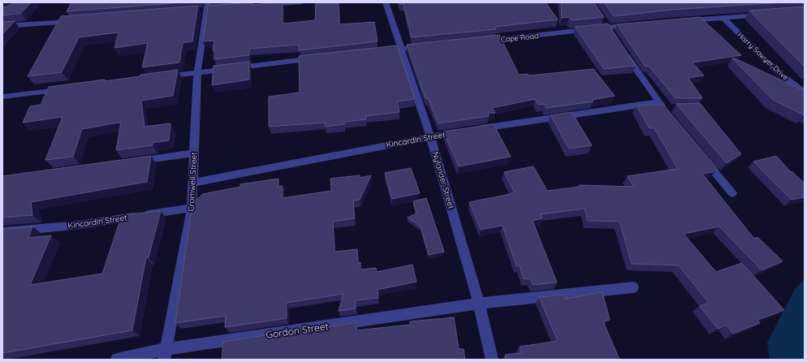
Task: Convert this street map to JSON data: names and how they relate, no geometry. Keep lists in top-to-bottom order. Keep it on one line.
{"streets":{"street":["Cape Road","Harry Sawyer Drive","Kincardin Street","Nylander Street","Cromwell Street","Gordon Street"]},"crossings":[["Kincardin Street","Nylander Street"],["Kincardin Street","Cromwell Street"],["Nylander Street","Gordon Street"],["Cromwell Street","Gordon Street"]]}
